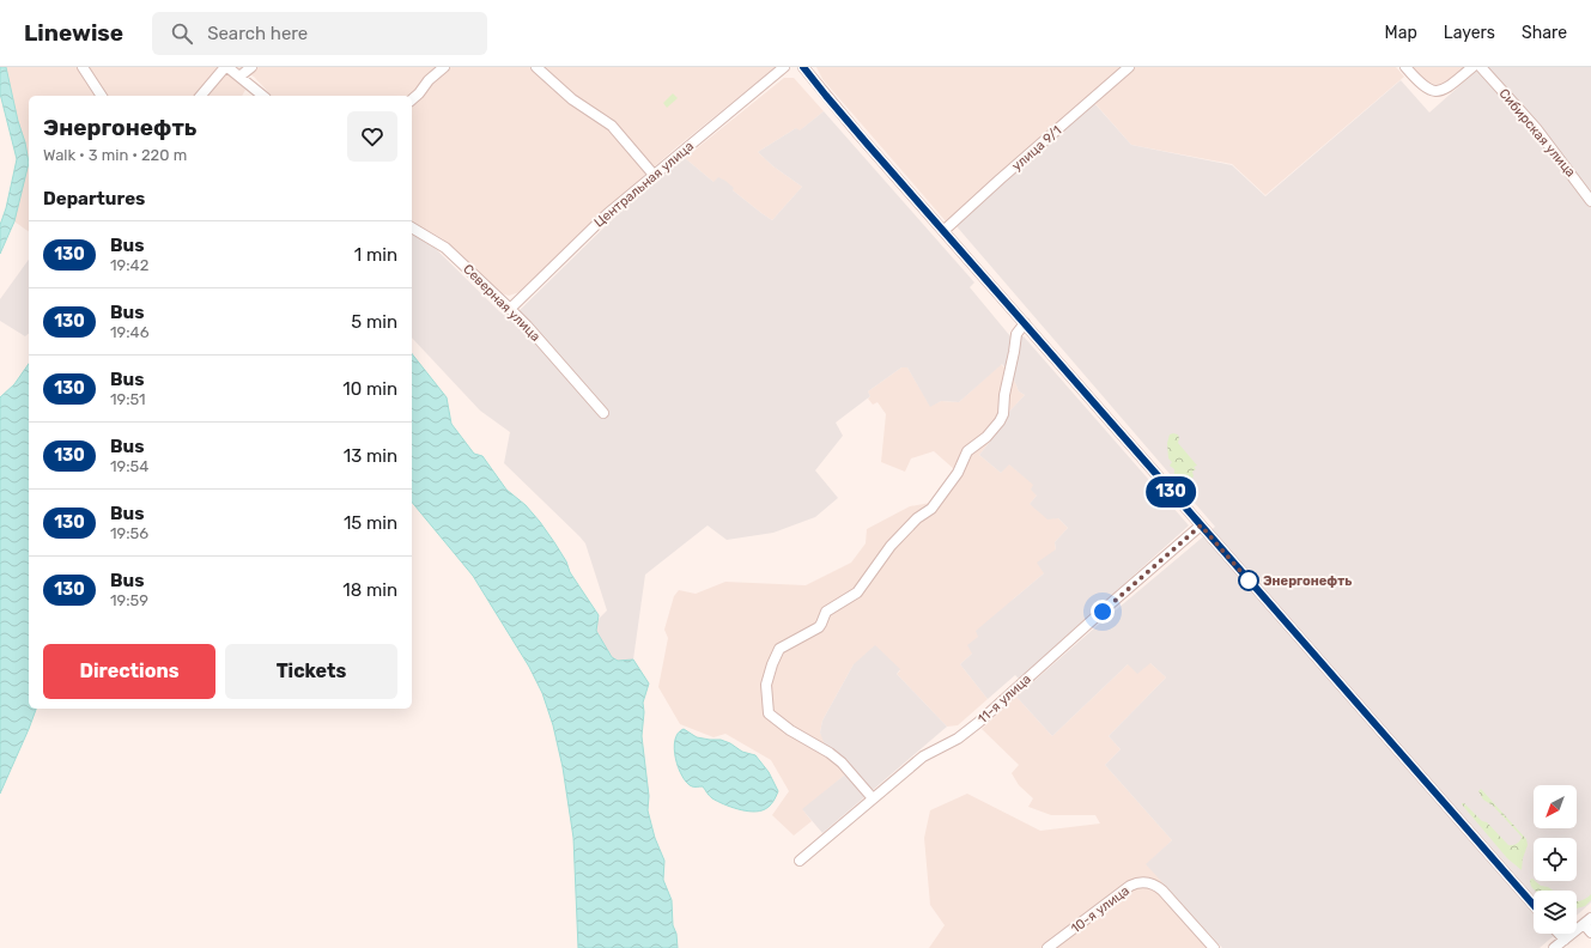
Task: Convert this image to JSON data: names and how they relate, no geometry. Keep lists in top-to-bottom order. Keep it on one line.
{"streets":{"street":["Сибирская улица","улица 9/1","Центральная улица","Северная улица","11-я улица","10-я улица"]},"crossings":[["Центральная улица","Северная улица"]],"places":["Энергонефть"],"lines":["bus line 130"],"north":"bottom left","page":{"header":"Linewise","search":"Search here","nav":["Map","Layers","Share"],"on_map":"130","heading":[["Энергонефть","Walk · 3 min · 220 m"],"Departures"],"list":[{"mark":"130","name":"Bus","note":"19:42","value":"1 min"},{"mark":"130","name":"Bus","note":"19:46","value":"5 min"},{"mark":"130","name":"Bus","note":"19:51","value":"10 min"},{"mark":"130","name":"Bus","note":"19:54","value":"13 min"},{"mark":"130","name":"Bus","note":"19:56","value":"15 min"},{"mark":"130","name":"Bus","note":"19:59","value":"18 min"}],"buttons":["Directions","Tickets"]}}
